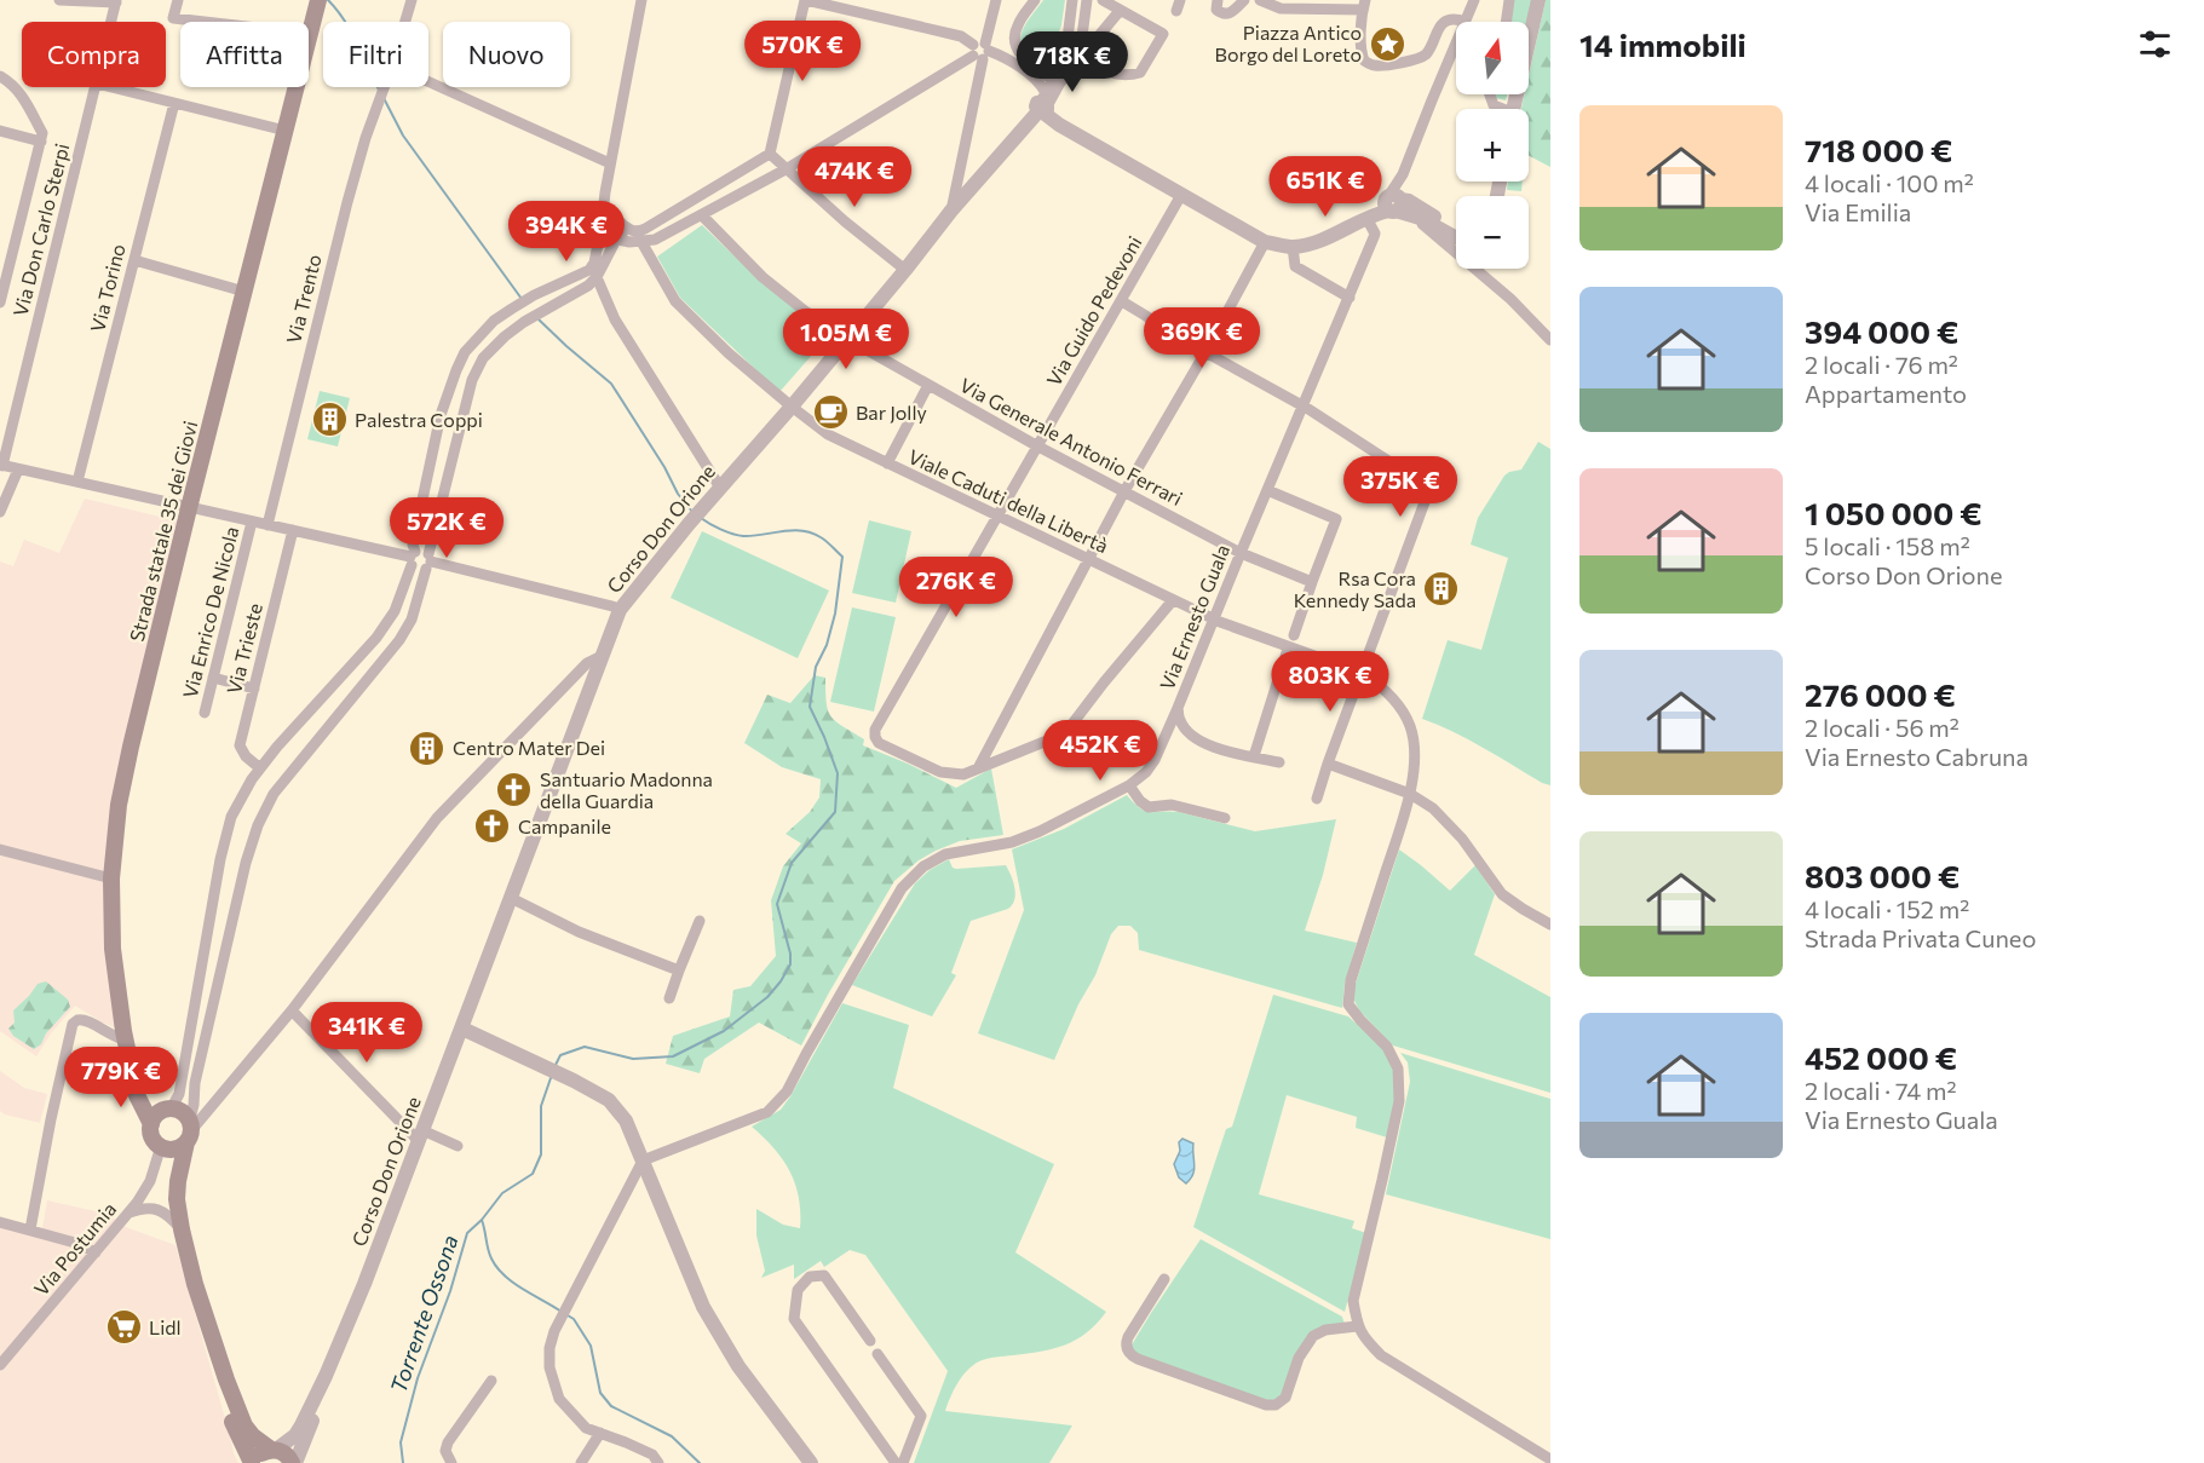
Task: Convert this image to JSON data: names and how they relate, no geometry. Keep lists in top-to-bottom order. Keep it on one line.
{"streets":{"main road":["Strada statale 35 dei Giovi"],"street":["Via Don Carlo Sterpi","Via Torino","Via Trento","Via Guido Pedevoni","Via Generale Antonio Ferrari","Viale Caduti della Libertà","Corso Don Orione","Via Enrico De Nicola","Via Ernesto Guala","Via Trieste","Via Postumia"]},"crossings":[["Via Guido Pedevoni","Via Generale Antonio Ferrari"],["Via Guido Pedevoni","Viale Caduti della Libertà"],["Via Generale Antonio Ferrari","Corso Don Orione"],["Via Generale Antonio Ferrari","Via Ernesto Guala"],["Viale Caduti della Libertà","Corso Don Orione"],["Viale Caduti della Libertà","Via Ernesto Guala"],["Strada statale 35 dei Giovi","Via Postumia"]],"water":["Torrente Ossona"],"places":{"place":["Piazza Antico Borgo del Loreto"],"cafe":["Bar Jolly"],"building":["Palestra Coppi","Rsa Cora Kennedy Sada","Centro Mater Dei"],"church":["Santuario Madonna della Guardia","Campanile"],"supermarket":["Lidl"]},"north":"top","page":{"heading":"14 immobili","price":["570K €","718K €","474K €","651K €","394K €","369K €","1.05M €","375K €","572K €","276K €","803K €","452K €","341K €","779K €"],"map_buttons":["+","−"],"chip":["Compra","Affitta","Filtri","Nuovo"],"list":[{"name":"718 000 €","note":"4 locali · 100 m² · Via Emilia"},{"name":"394 000 €","note":"2 locali · 76 m² · Appartamento"},{"name":"1 050 000 €","note":"5 locali · 158 m² · Corso Don Orione"},{"name":"276 000 €","note":"2 locali · 56 m² · Via Ernesto Cabruna"},{"name":"803 000 €","note":"4 locali · 152 m² · Strada Privata Cuneo"},{"name":"452 000 €","note":"2 locali · 74 m² · Via Ernesto Guala"}]}}
